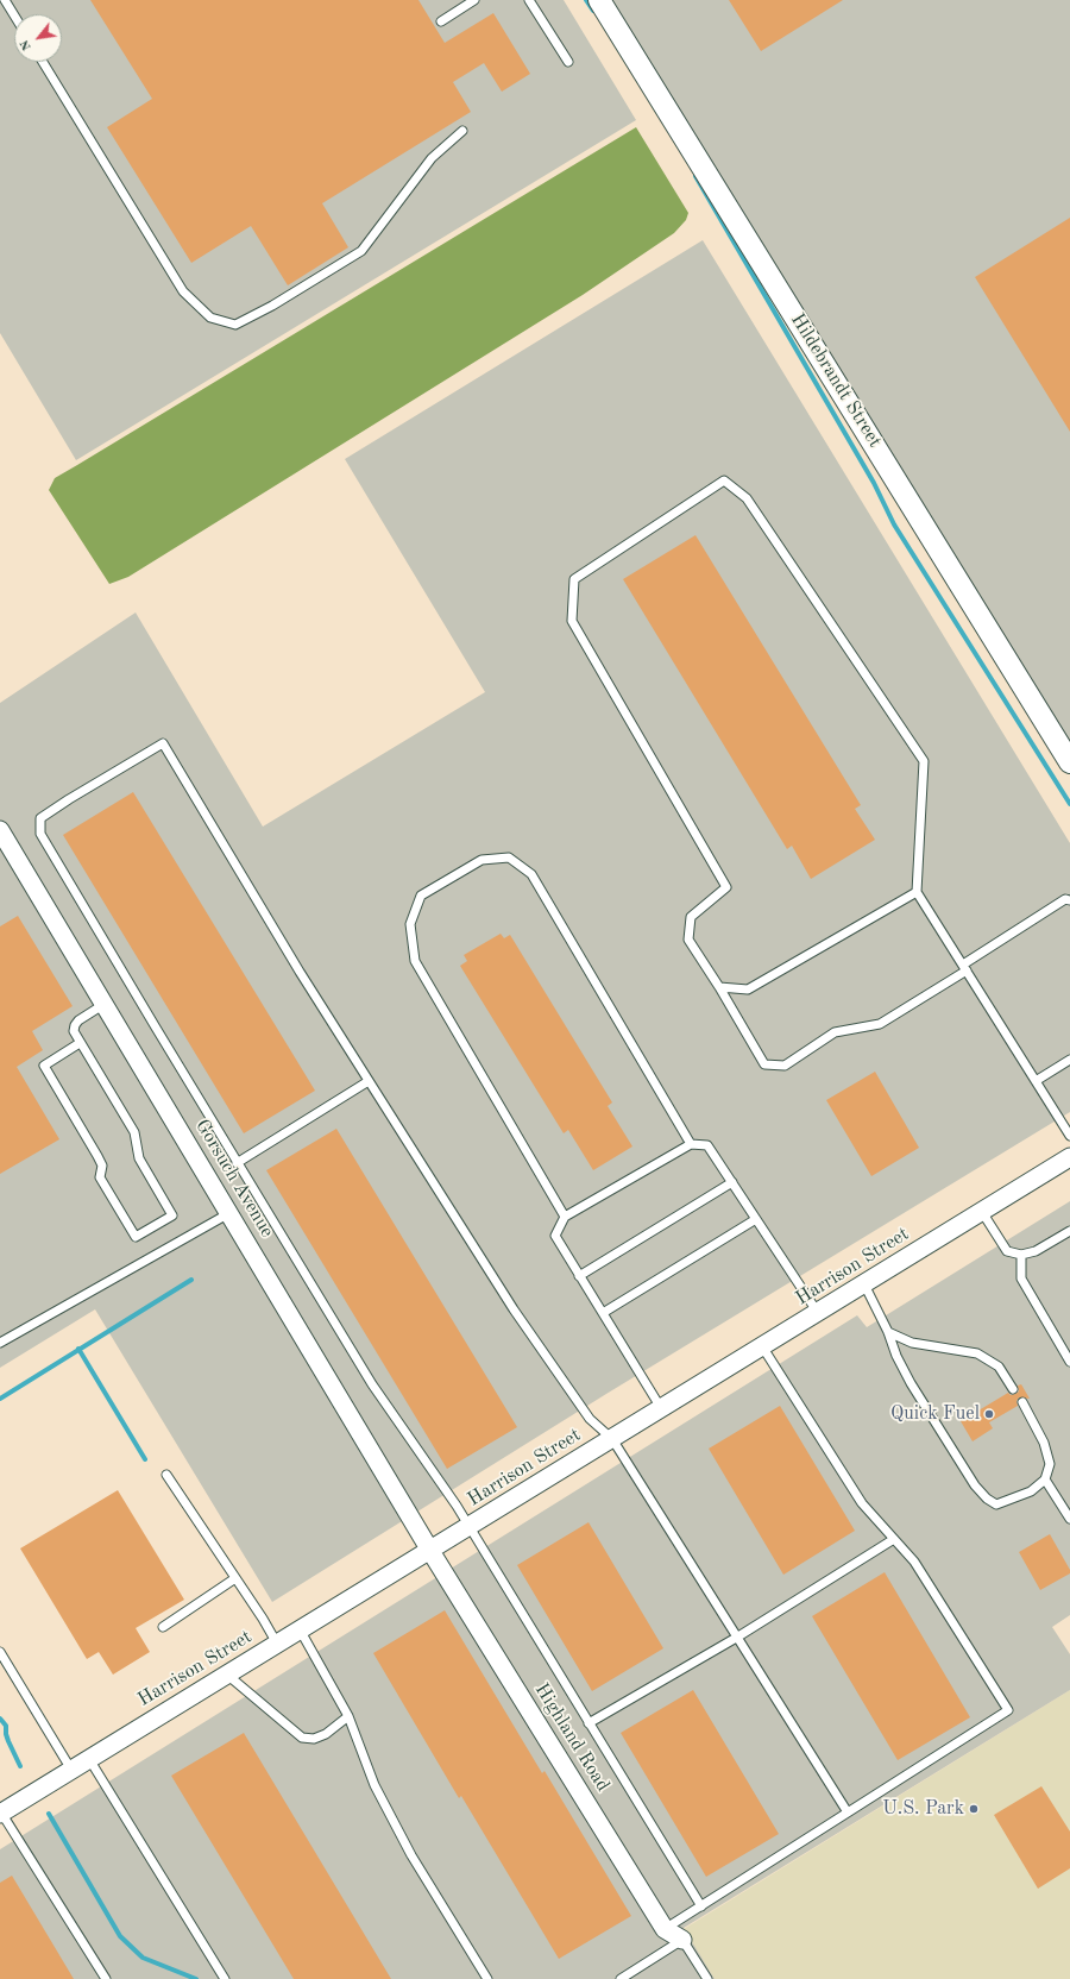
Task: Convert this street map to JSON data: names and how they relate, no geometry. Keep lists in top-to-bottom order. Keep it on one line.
{"streets":{"street":["Hildebrandt Street","Gorsuch Avenue","Harrison Street","Highland Road"]},"crossings":[["Gorsuch Avenue","Harrison Street"],["Gorsuch Avenue","Highland Road"],["Harrison Street","Highland Road"]],"places":["Quick Fuel","U.S. Park"],"north":"bottom left"}
